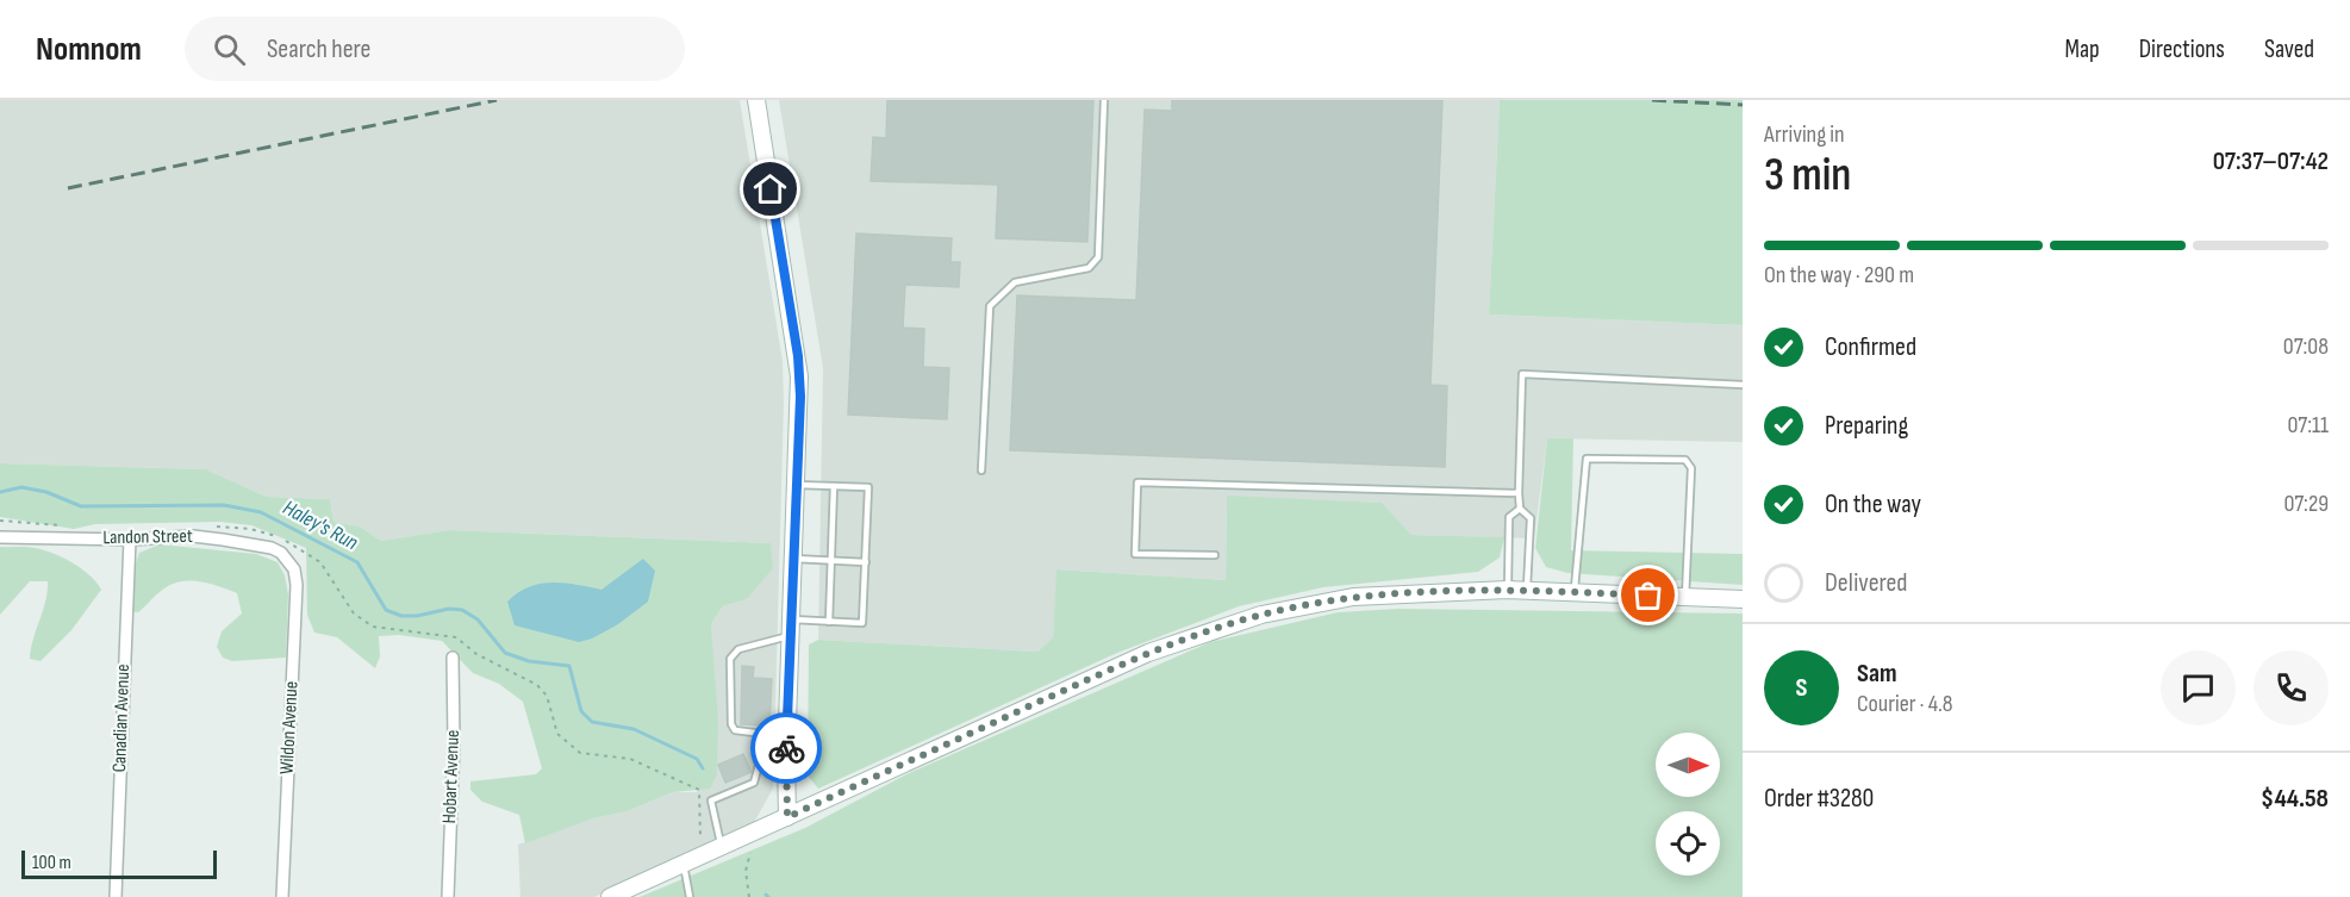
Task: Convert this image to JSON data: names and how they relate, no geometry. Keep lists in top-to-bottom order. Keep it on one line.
{"streets":{"street":["Landon Street","Canadian Avenue","Wildon Avenue","Hobart Avenue"]},"crossings":[["Landon Street","Canadian Avenue"],["Landon Street","Wildon Avenue"]],"water":["Haley's Run"],"scale_bar":"100 m","north":"right","page":{"header":"Nomnom","search":"Search here","nav":["Map","Directions","Saved"],"heading":["3 min","Arriving in","07:37–07:42"],"panel":["Sam","Courier · 4.8","Order #3280","$44.58"],"bar":"On the way · 290 m","list":[["Confirmed","07:08"],["Preparing","07:11"],["On the way","07:29"],"Delivered"],"round":"S","scale":"100 m"}}
